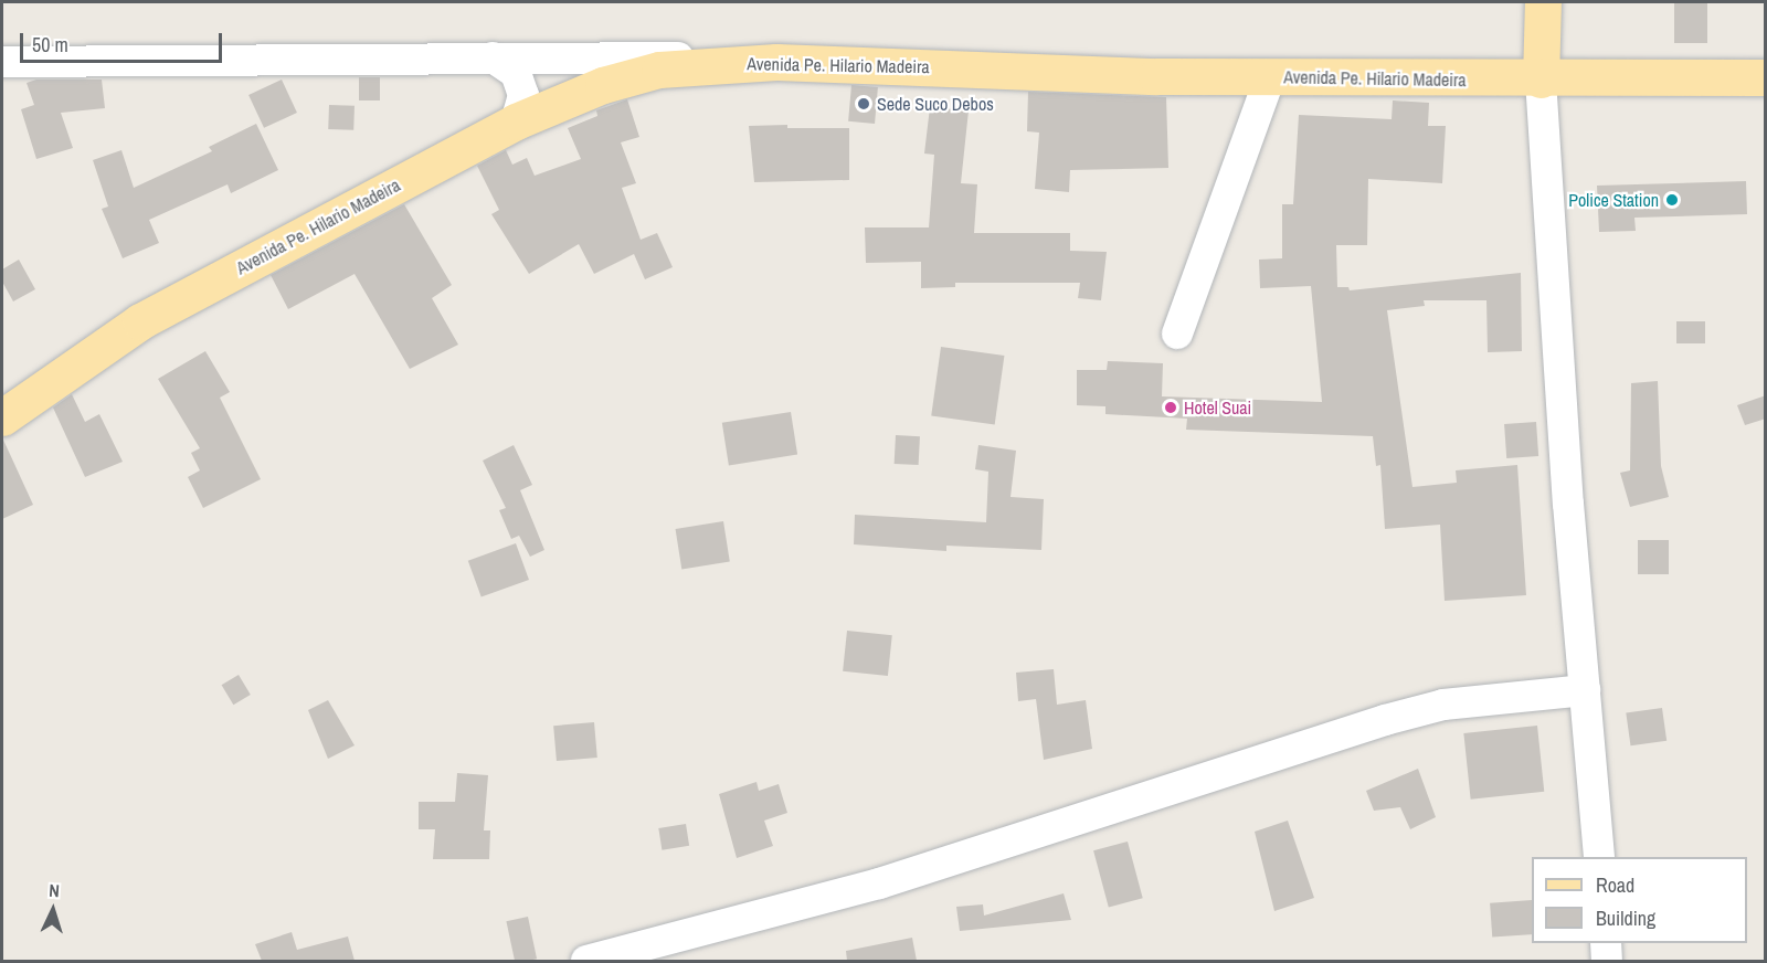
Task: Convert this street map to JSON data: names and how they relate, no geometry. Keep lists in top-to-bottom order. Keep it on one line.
{"streets":{"main road":["Avenida Pe. Hilario Madeira"]},"places":["Sede Suco Debos","Police Station","Hotel Suai"],"legend":["Road","Building"],"scale_bar":"50 m","north":"top"}
